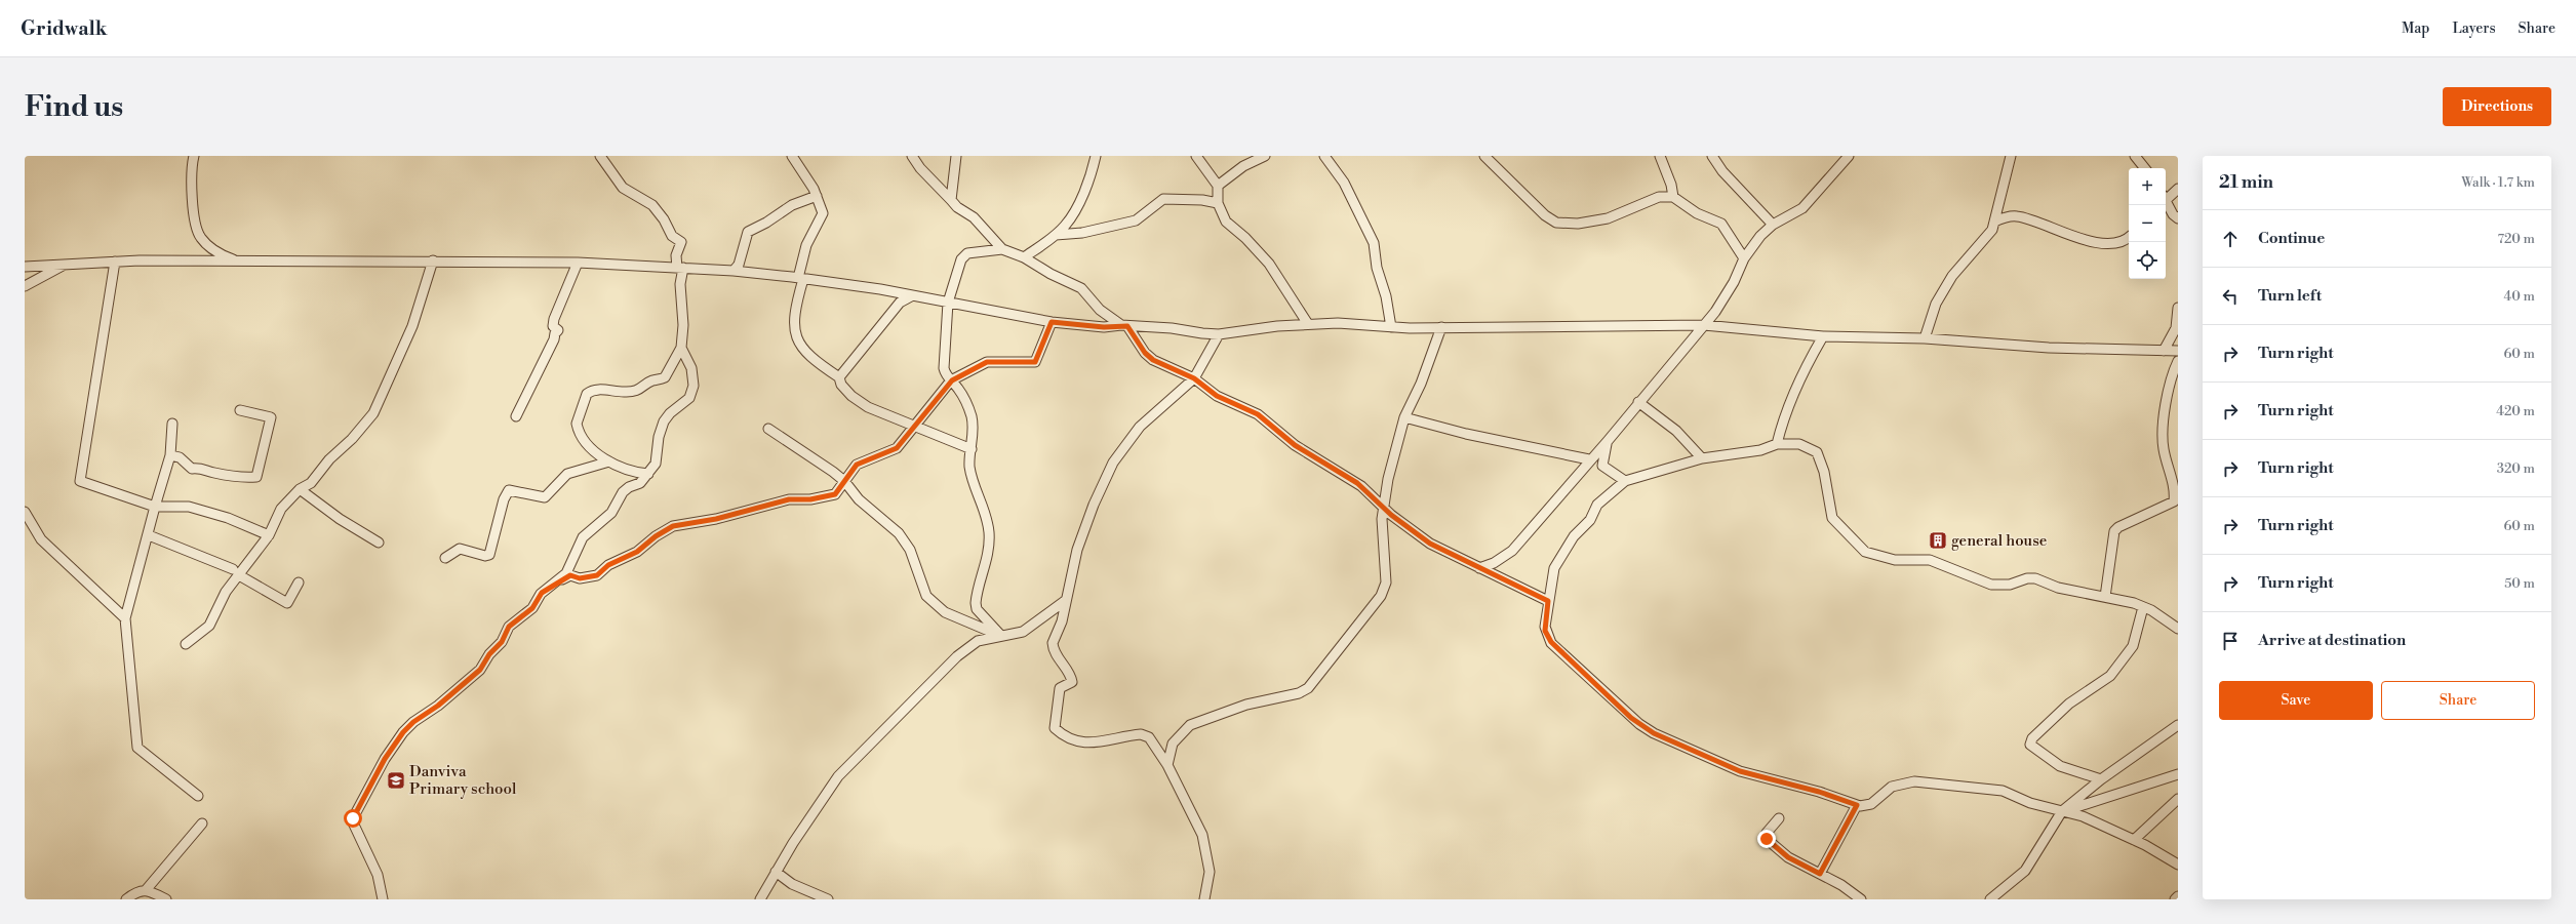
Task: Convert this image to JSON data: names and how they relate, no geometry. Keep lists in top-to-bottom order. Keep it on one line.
{"places":{"building":["general house"],"school or university":["Danviva Primary school"]},"page":{"header":"Gridwalk","nav":["Map","Layers","Share"],"buttons":["Directions",["Save","Share"]],"title":"Find us","heading":["21 min","Walk · 1.7 km"],"map_buttons":["+","−"],"list":[["Continue","720 m"],["Turn left","40 m"],["Turn right","60 m"],["Turn right","420 m"],["Turn right","320 m"],["Turn right","60 m"],["Turn right","50 m"],"Arrive at destination"]}}
